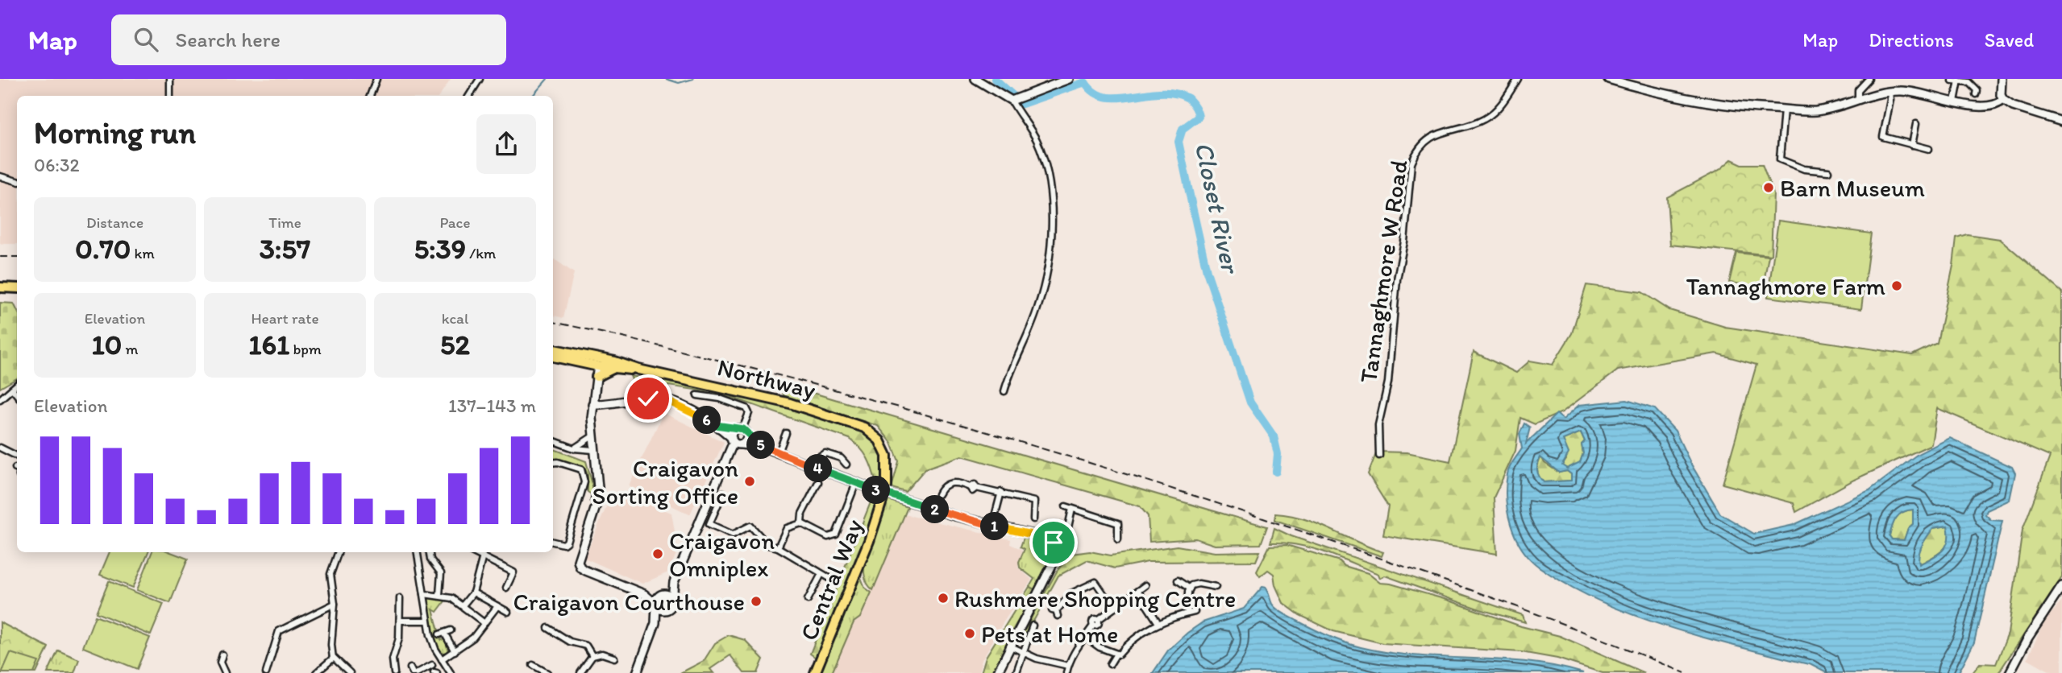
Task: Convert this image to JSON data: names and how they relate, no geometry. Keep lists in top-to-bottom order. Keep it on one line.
{"streets":{"highway":["Northway","Central Way"],"street":["Tannaghmore W Road"]},"crossings":[["Northway","Central Way"]],"water":["Closet River"],"places":["Barn Museum","Tannaghmore Farm","Craigavon Sorting Office","Craigavon Omniplex","Rushmere Shopping Centre","Craigavon Courthouse","Pets at Home"],"page":{"header":"Map","search":"Search here","nav":["Map","Directions","Saved"],"heading":["Morning run","06:32"],"stats":[["Distance","0.70 km"],["Time","3:57"],["Pace","5:39 /km"],["Elevation","10 m"],["Heart rate","161 bpm"],["kcal","52"]],"chart":["Elevation","137–143 m"],"pins":["6","5","4","3","2","1"]}}
